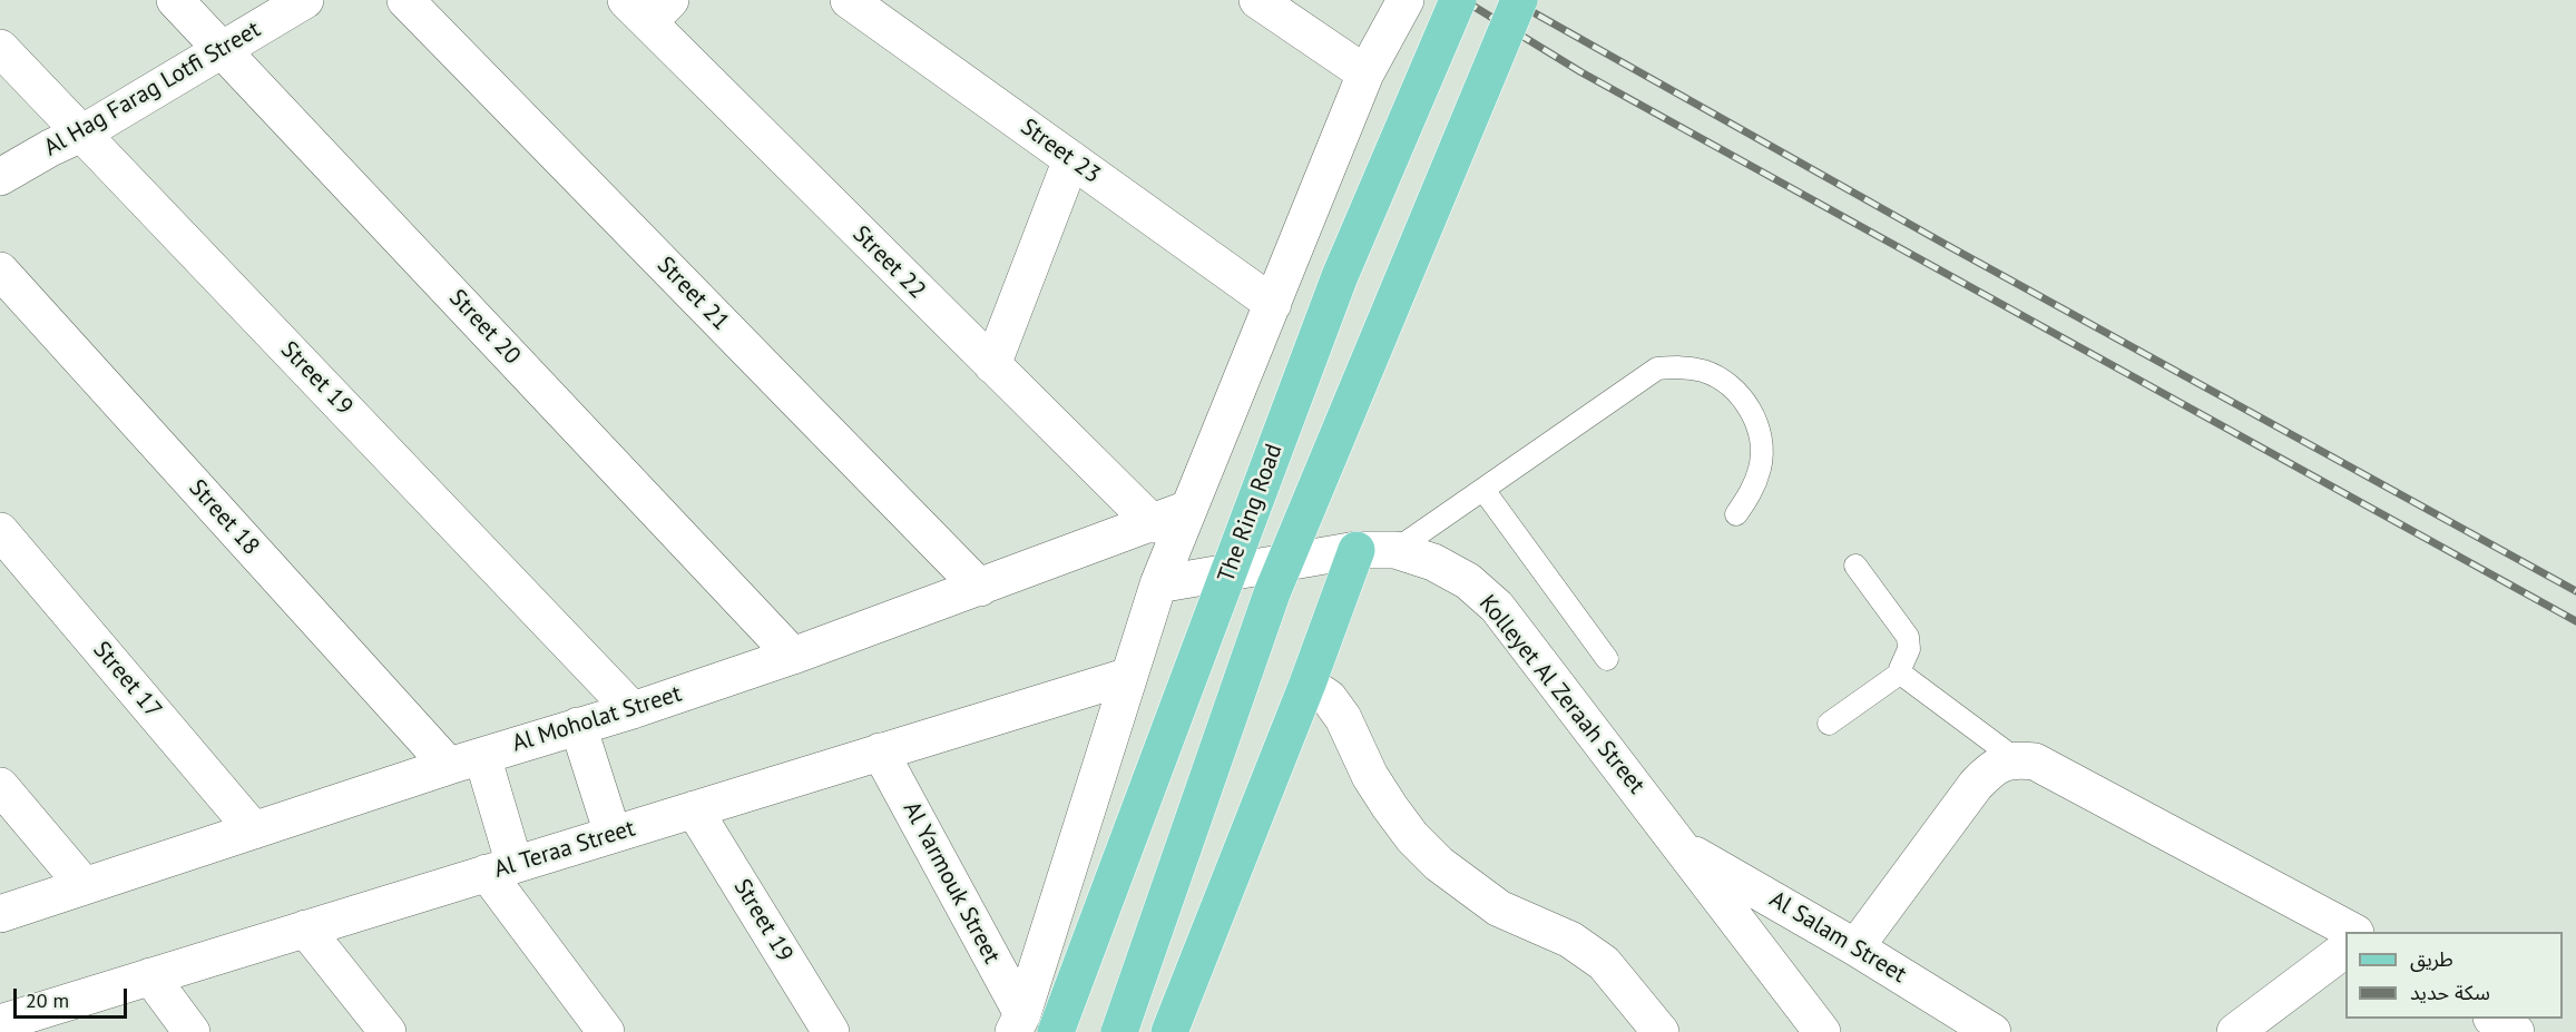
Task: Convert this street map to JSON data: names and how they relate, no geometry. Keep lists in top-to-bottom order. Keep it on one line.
{"streets":{"main road":["The Ring Road"],"street":["Al Hag Farag Lotfi Street","Street 23","Street 22","Street 21","Street 20","Street 19","Street 18","Street 17","Kolleyet Al Zeraah Street","Al Moholat Street","Al Teraa Street","Al Yarmouk Street","Al Salam Street"]},"crossings":[["Al Hag Farag Lotfi Street","Street 20"],["Al Hag Farag Lotfi Street","Street 19"],["Street 22","Al Moholat Street"],["Street 21","Al Moholat Street"],["Street 20","Al Moholat Street"],["Street 19","Al Moholat Street"],["Street 19","Al Teraa Street"],["Street 18","Al Moholat Street"],["Street 17","Al Moholat Street"],["Kolleyet Al Zeraah Street","Al Salam Street"],["Al Teraa Street","Al Yarmouk Street"]],"legend":["طريق","سكة حديد"],"scale_bar":"20 m"}
